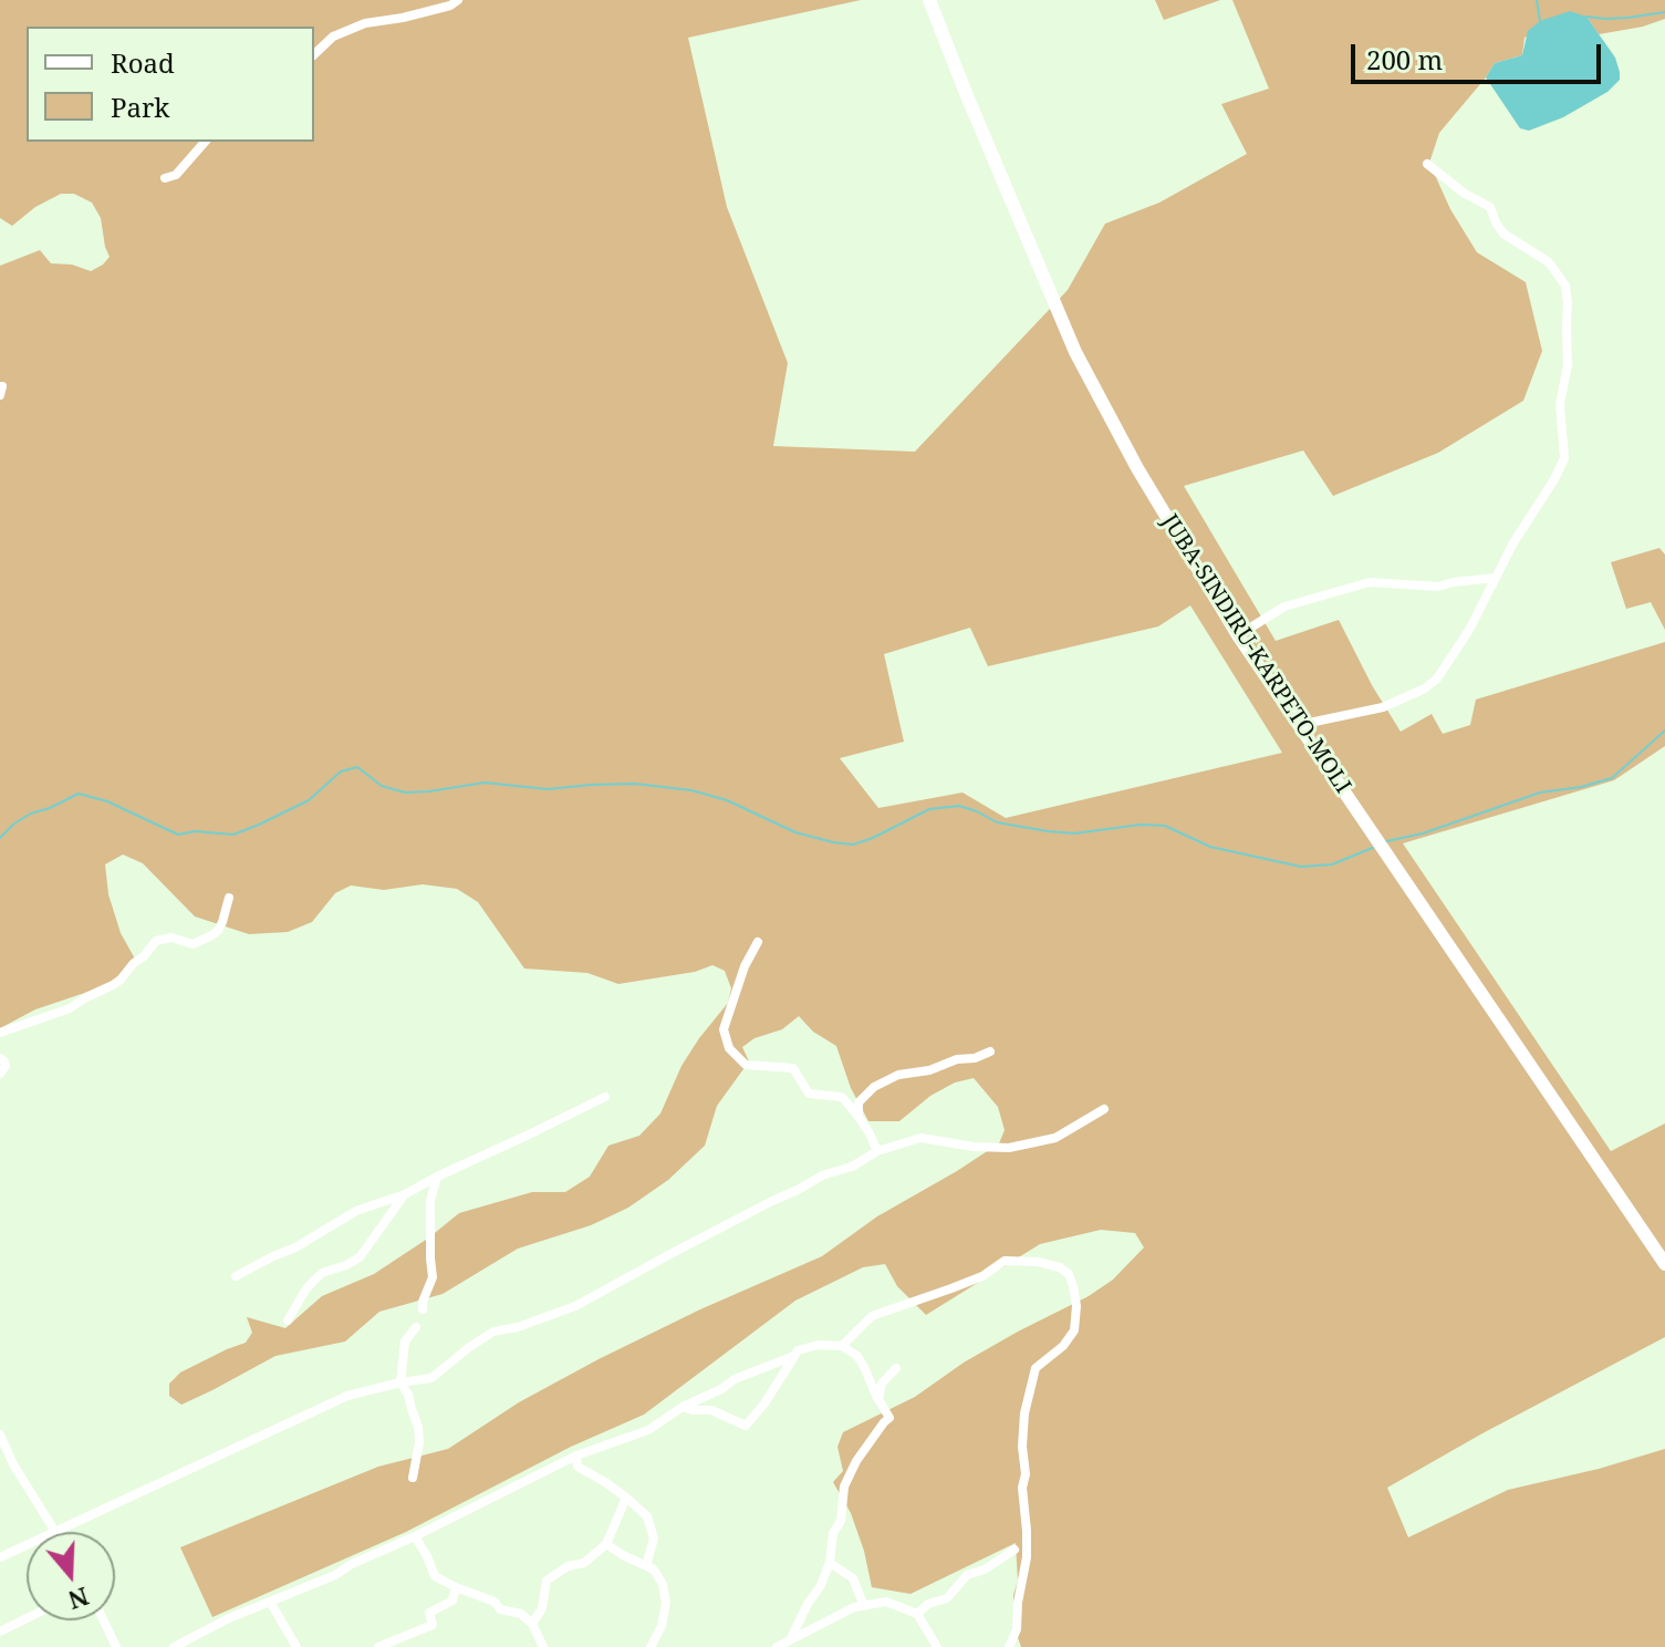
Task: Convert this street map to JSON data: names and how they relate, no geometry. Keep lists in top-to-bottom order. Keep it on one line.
{"streets":{"main road":["JUBA-SINDIRU-KARPETO-MOLI"]},"legend":["Road","Park"],"scale_bar":"200 m","north":"bottom"}
